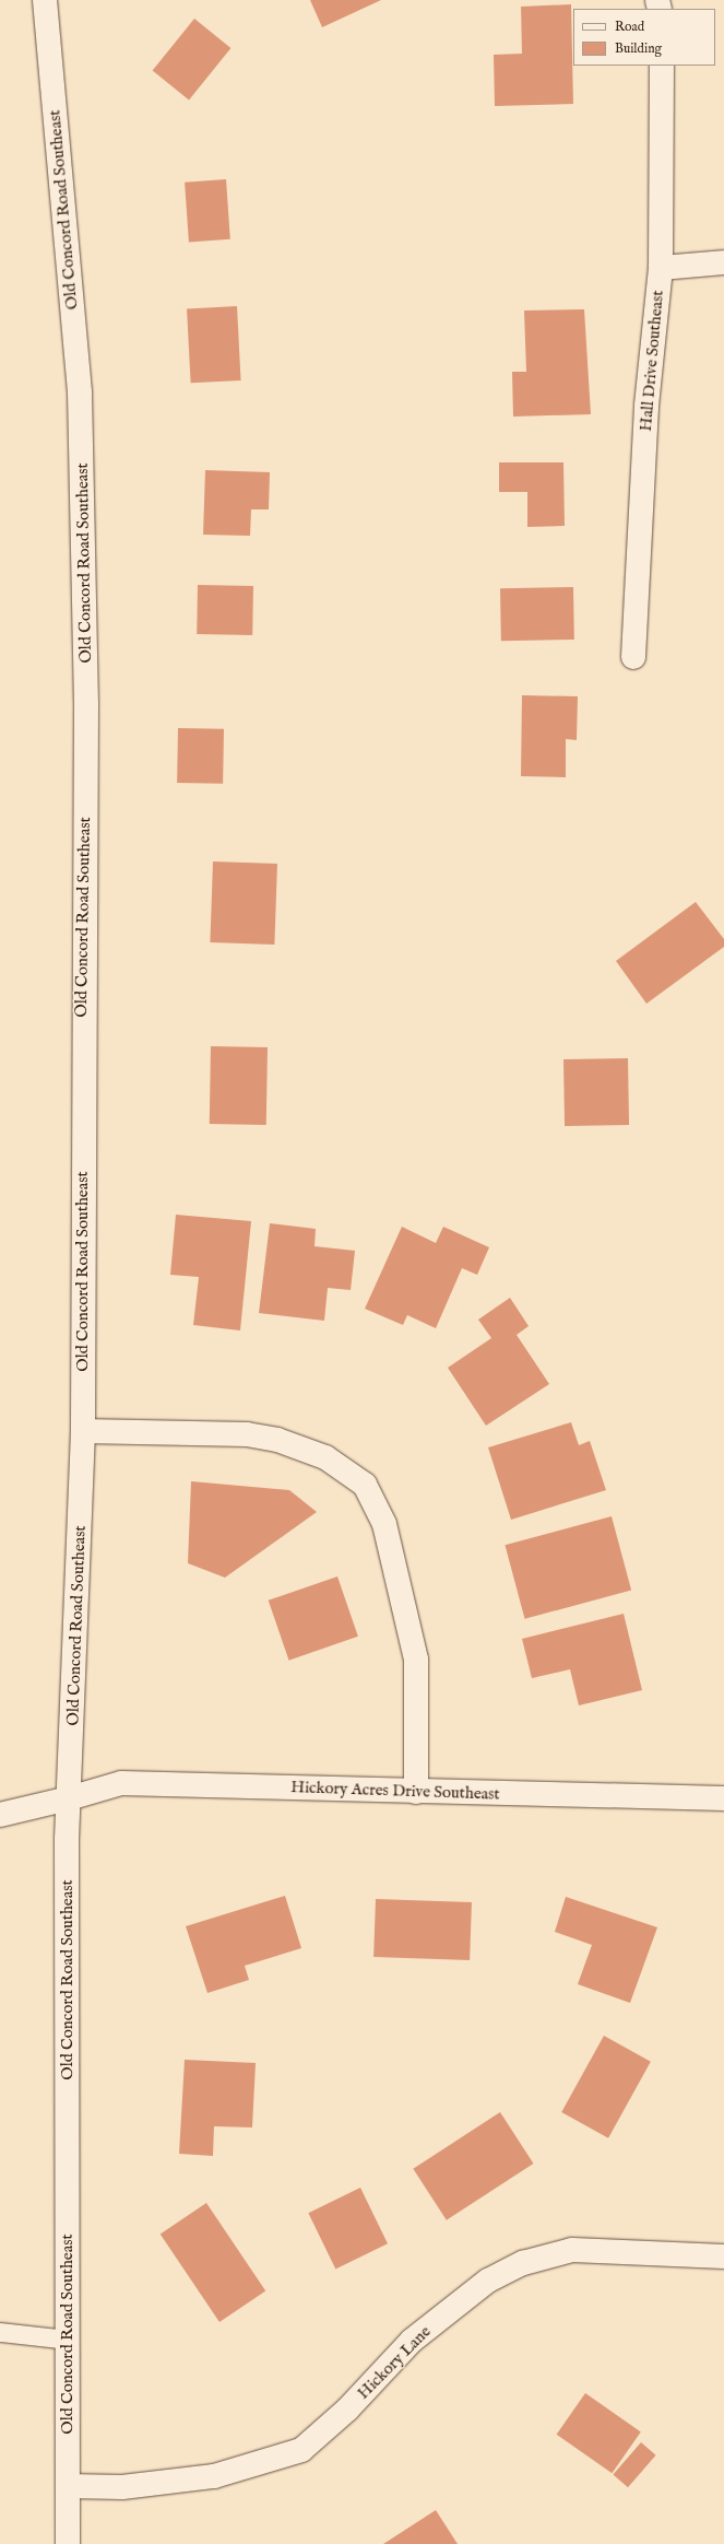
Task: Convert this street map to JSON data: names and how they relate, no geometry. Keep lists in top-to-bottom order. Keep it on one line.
{"streets":{"street":["Old Concord Road Southeast","Hall Drive Southeast","Hickory Acres Drive Southeast","Hickory Lane"]},"crossings":[["Old Concord Road Southeast","Hickory Acres Drive Southeast"],["Old Concord Road Southeast","Hickory Lane"]],"legend":["Road","Building"]}
